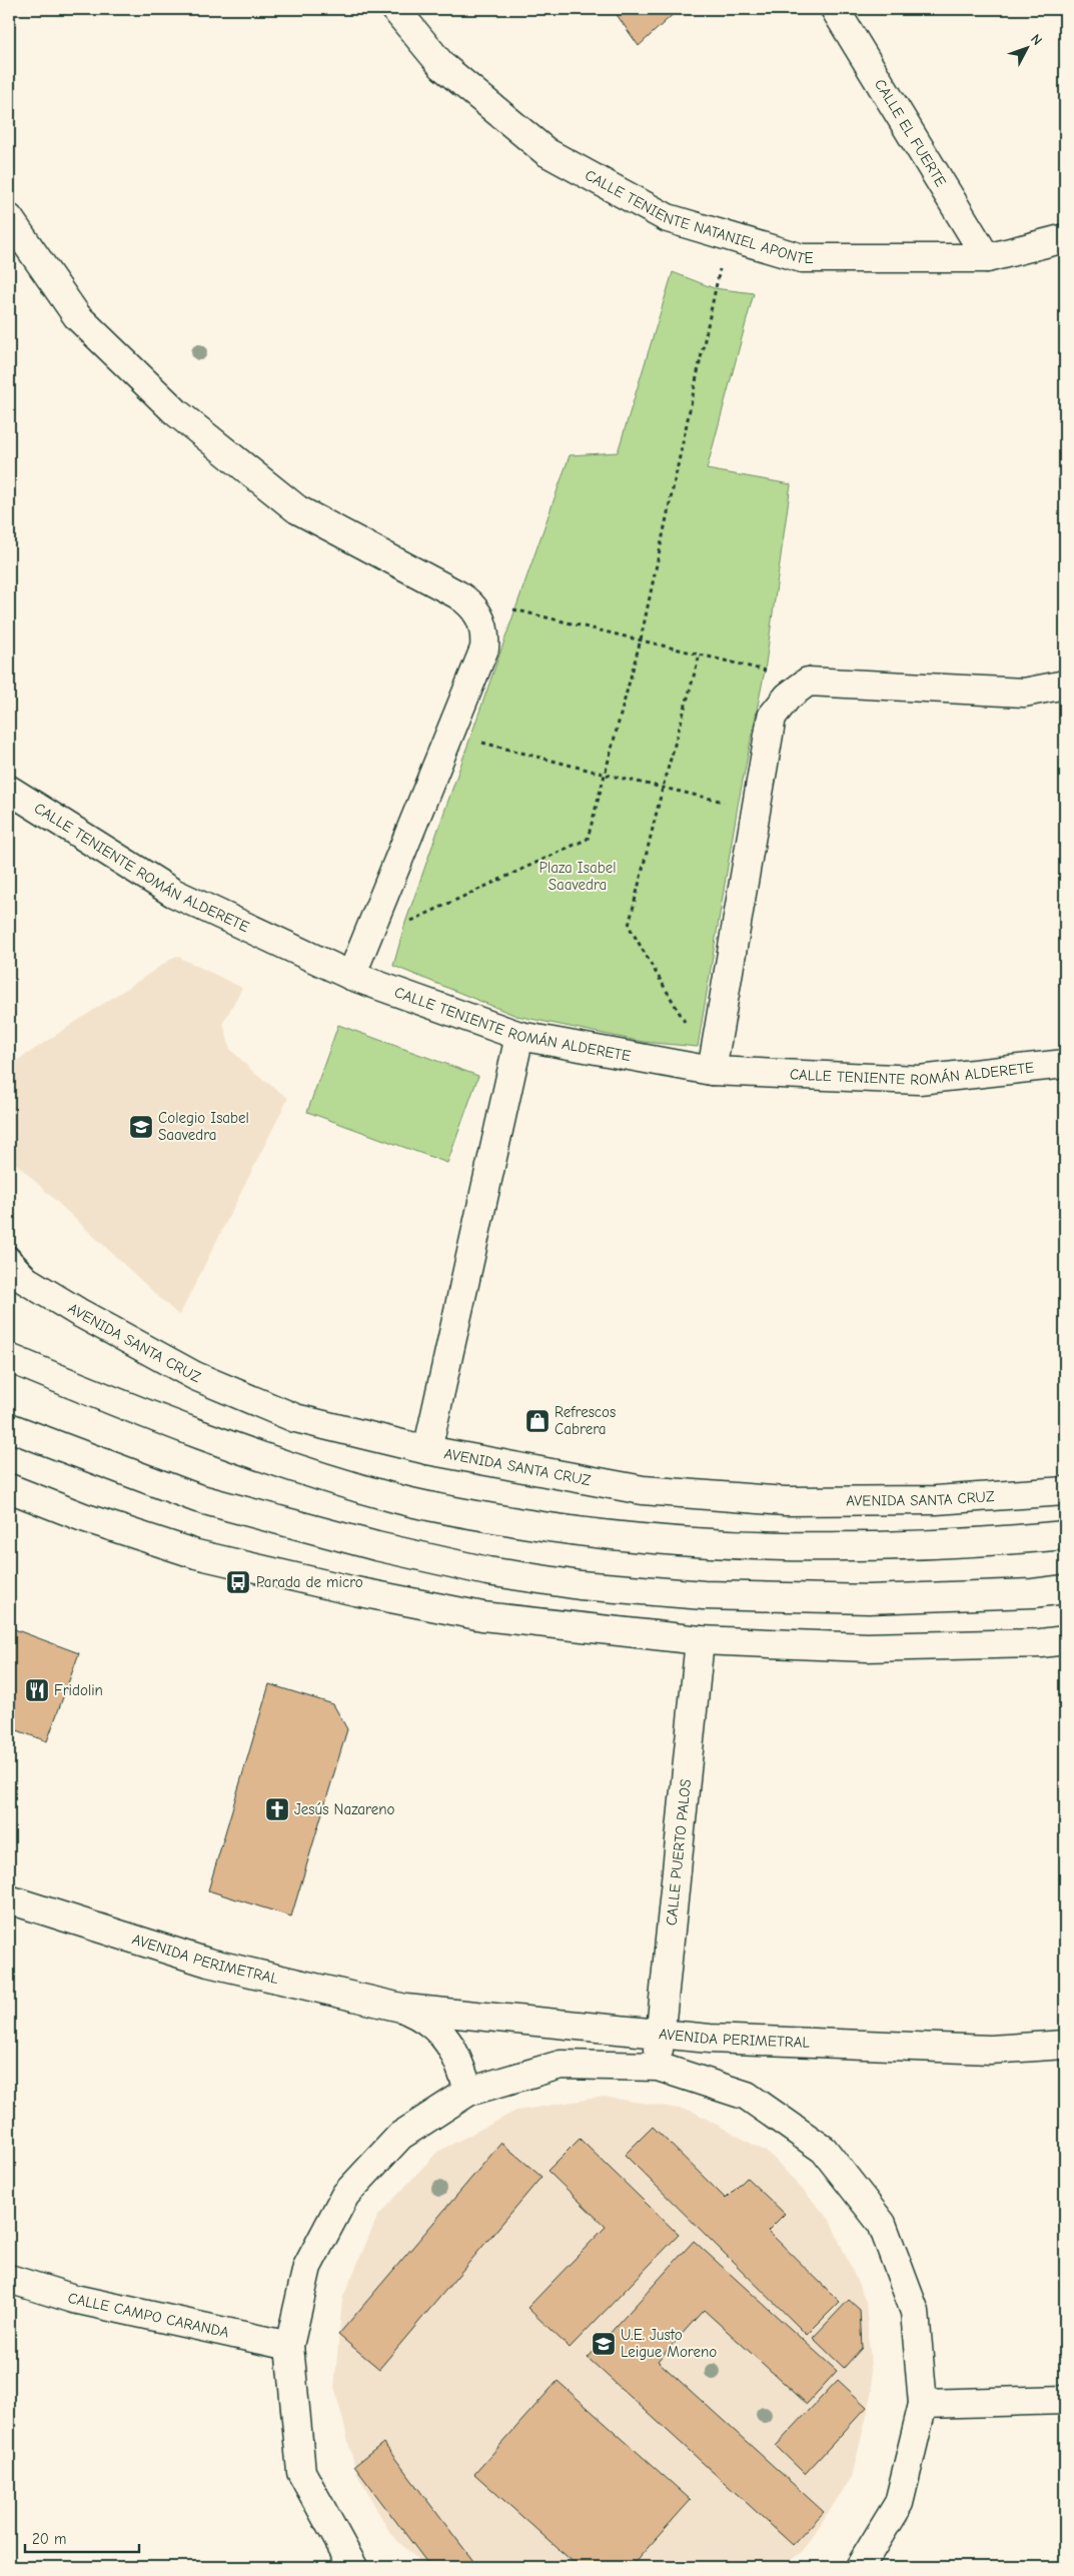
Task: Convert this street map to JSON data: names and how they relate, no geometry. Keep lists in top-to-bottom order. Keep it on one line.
{"streets":{"street":["CALLE EL FUERTE","CALLE TENIENTE NATANIEL APONTE","CALLE TENIENTE ROMÁN ALDERETE","AVENIDA SANTA CRUZ","CALLE PUERTO PALOS","AVENIDA PERIMETRAL","CALLE CAMPO CARANDA"]},"crossings":[["CALLE EL FUERTE","CALLE TENIENTE NATANIEL APONTE"],["CALLE PUERTO PALOS","AVENIDA PERIMETRAL"]],"parks":["Plaza Isabel Saavedra"],"places":{"school or university":["Colegio Isabel Saavedra","U.E. Justo Leigue Moreno"],"shop":["Refrescos Cabrera"],"bus stop":["Parada de micro"],"restaurant":["Fridolin"],"church":["Jesús Nazareno"]},"scale_bar":"20 m","north":"top right"}
